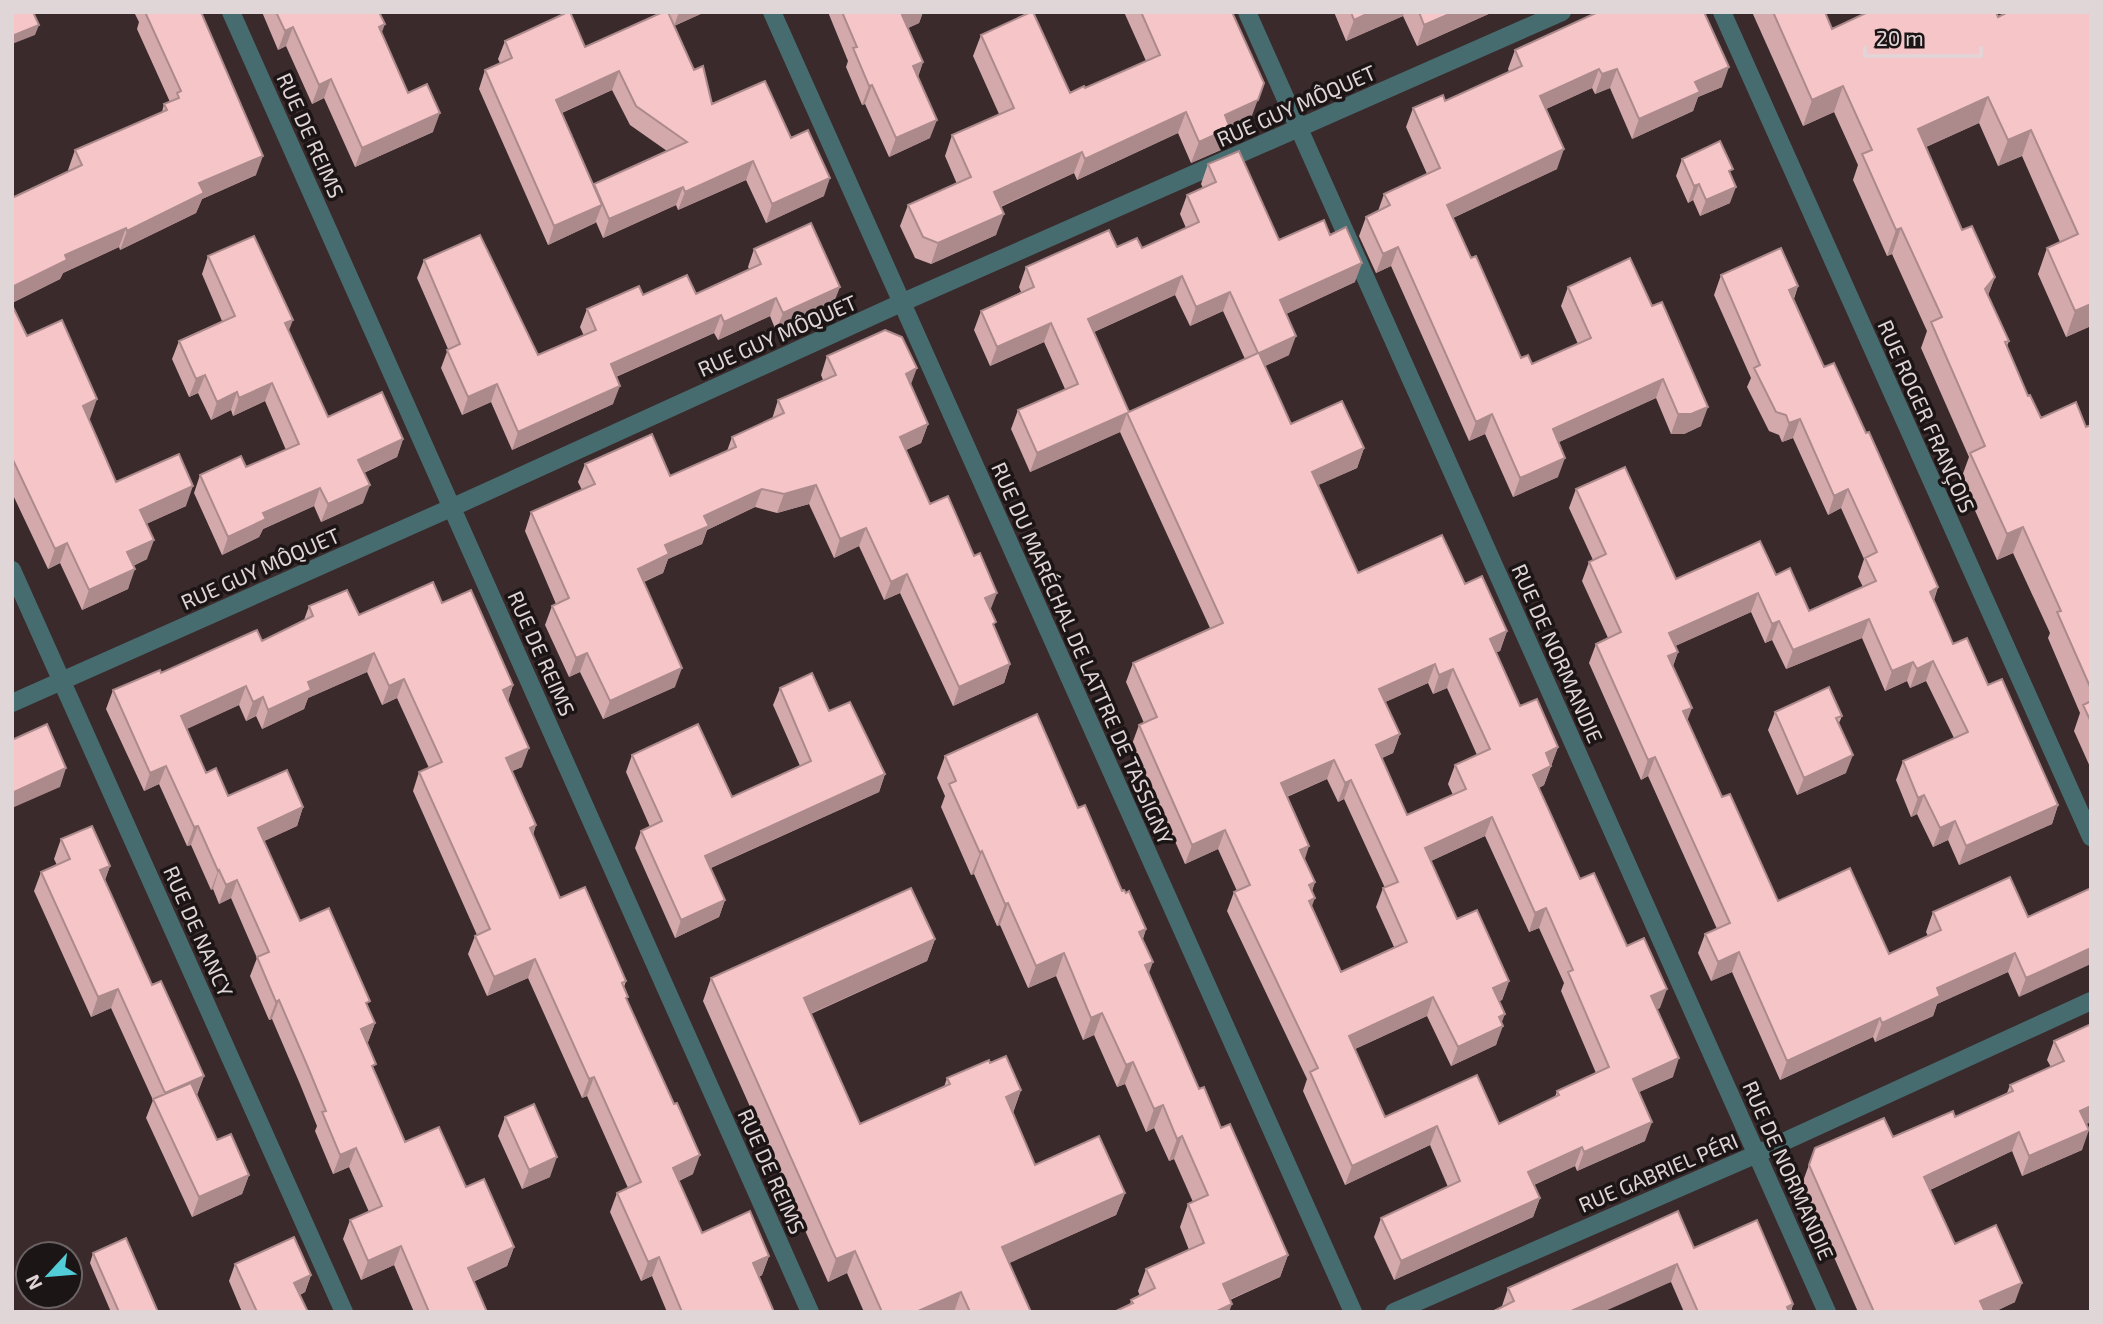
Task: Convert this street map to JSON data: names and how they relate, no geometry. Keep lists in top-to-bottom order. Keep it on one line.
{"streets":{"street":["RUE GUY MÔQUET","RUE DE REIMS","RUE ROGER FRANÇOIS","RUE DU MARÉCHAL DE LATTRE DE TASSIGNY","RUE DE NORMANDIE","RUE DE NANCY","RUE GABRIEL PÉRI"]},"crossings":[["RUE GUY MÔQUET","RUE DE REIMS"],["RUE GUY MÔQUET","RUE DU MARÉCHAL DE LATTRE DE TASSIGNY"],["RUE GUY MÔQUET","RUE DE NORMANDIE"],["RUE GUY MÔQUET","RUE DE NANCY"],["RUE DE NORMANDIE","RUE GABRIEL PÉRI"]],"scale_bar":"20 m","north":"bottom left"}
